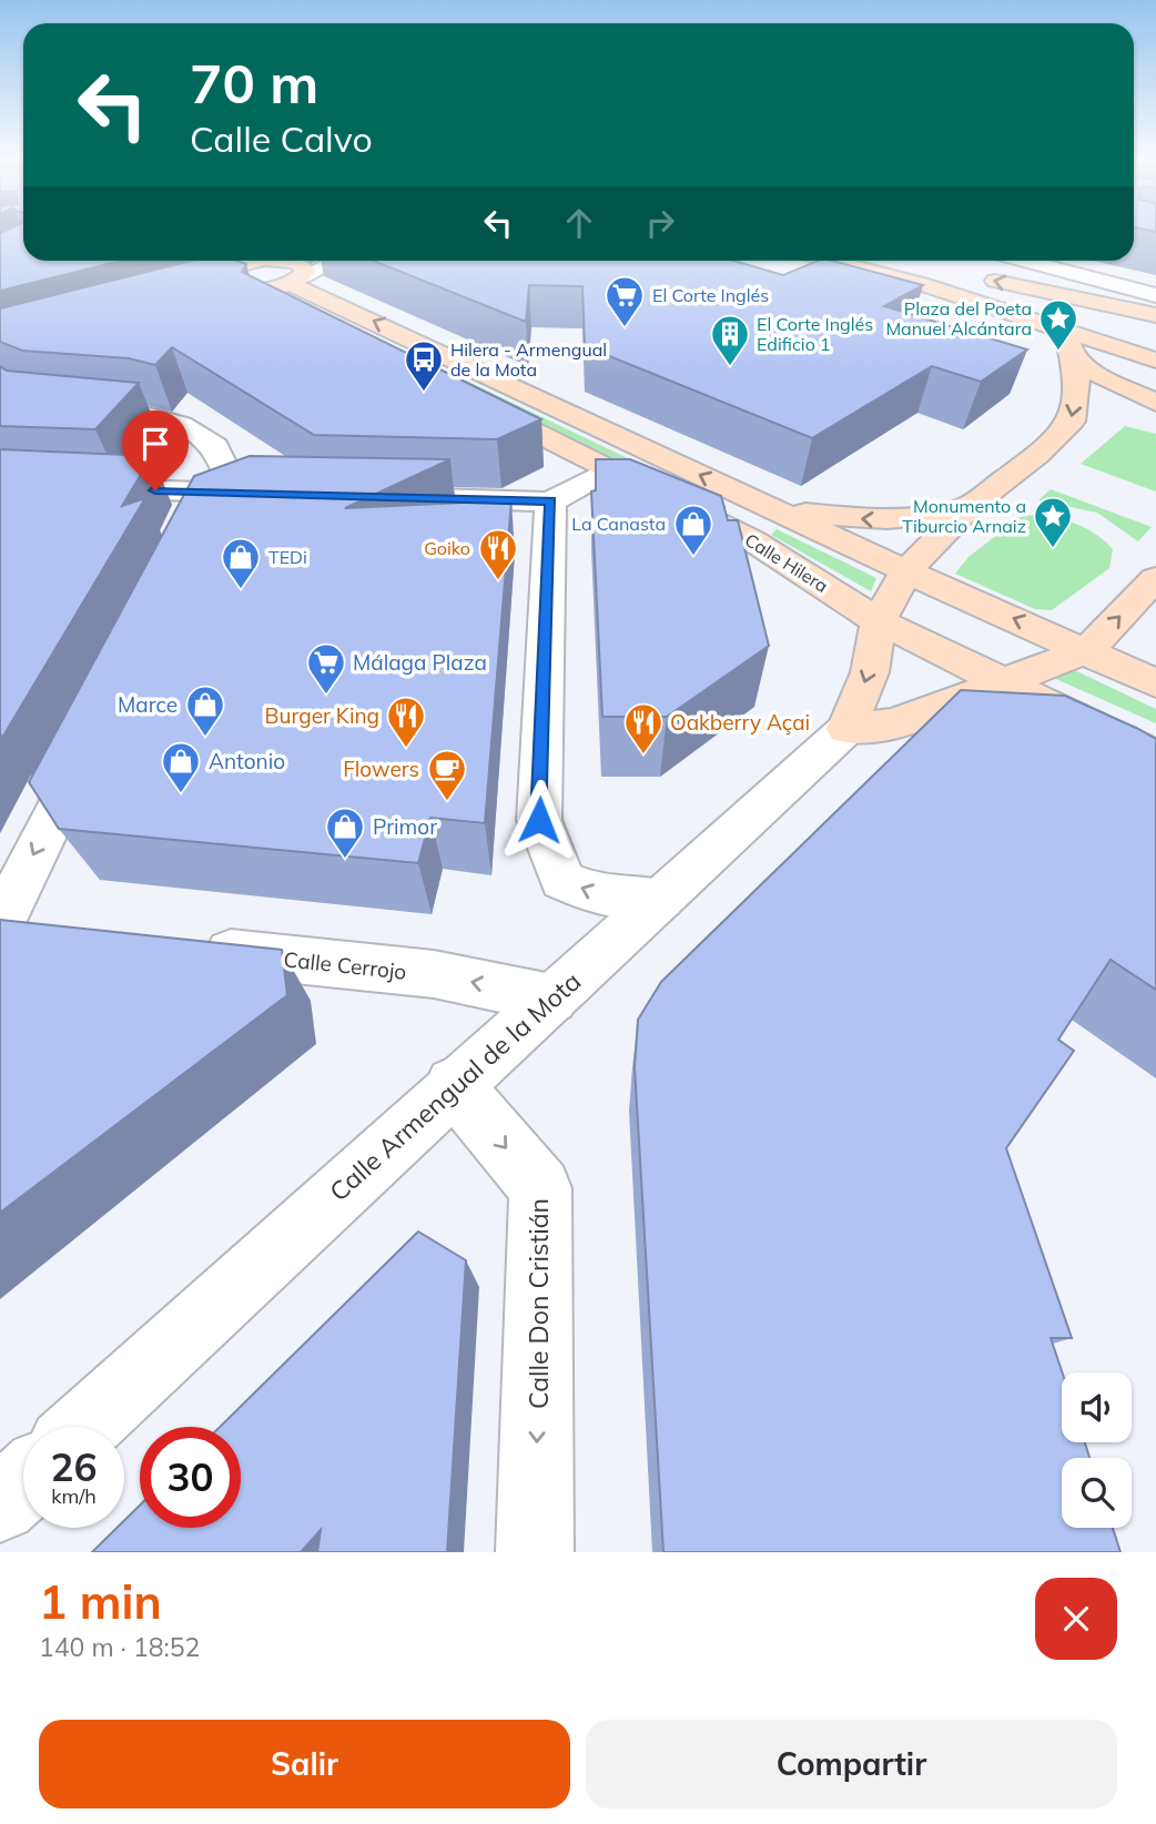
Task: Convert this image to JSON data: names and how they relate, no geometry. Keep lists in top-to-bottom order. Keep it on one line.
{"streets":{"main road":["Calle Hilera","Calle Armengual de la Mota"],"street":["Calle Cerrojo","Calle Don Cristián"]},"crossings":[["Calle Hilera","Calle Armengual de la Mota"],["Calle Cerrojo","Calle Armengual de la Mota"],["Calle Armengual de la Mota","Calle Don Cristián"]],"one_way":["Calle Cerrojo","Calle Don Cristián"],"places":{"supermarket":["El Corte Inglés","Málaga Plaza"],"place":["Plaza del Poeta Manuel Alcántara","Monumento a Tiburcio Arnaiz"],"building":["El Corte Inglés Edificio 1"],"bus stop":["Hilera - Armengual de la Mota"],"shop":["La Canasta","TEDi","Marce","Antonio","Primor"],"restaurant":["Goiko","Burger King","Oakberry Açai"],"cafe":["Flowers"]},"page":{"turn":["70 m","Calle Calvo"],"speed":"26 km/h","limit":"30","heading":["1 min","140 m · 18:52"],"buttons":["Salir","Compartir"]}}
